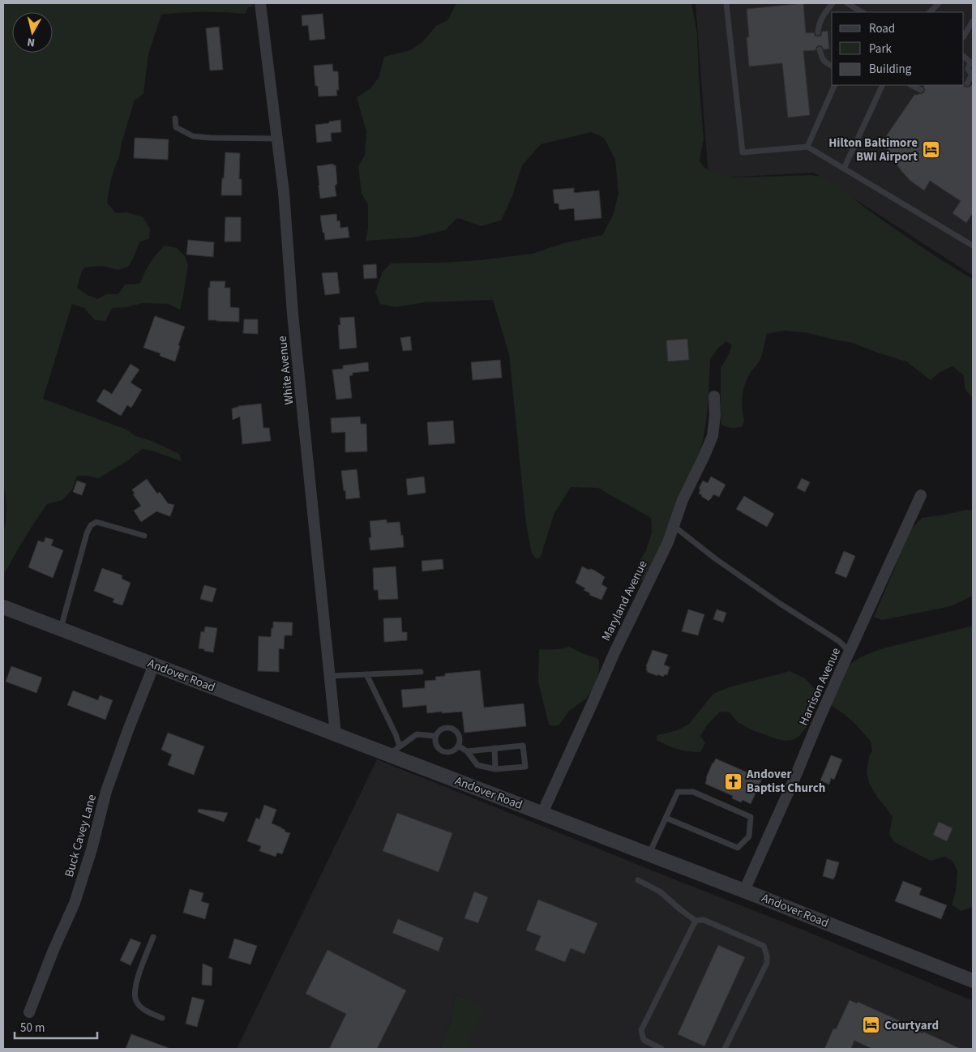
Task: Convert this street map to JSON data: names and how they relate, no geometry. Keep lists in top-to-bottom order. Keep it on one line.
{"streets":{"street":["White Avenue","Maryland Avenue","Andover Road","Harrison Avenue","Buck Cavey Lane"]},"crossings":[["White Avenue","Andover Road"],["Maryland Avenue","Andover Road"],["Andover Road","Harrison Avenue"],["Andover Road","Buck Cavey Lane"]],"places":{"hotel":["Hilton Baltimore BWI Airport","Courtyard"],"church":["Andover Baptist Church"]},"legend":["Road","Park","Building"],"scale_bar":"50 m","north":"bottom"}
